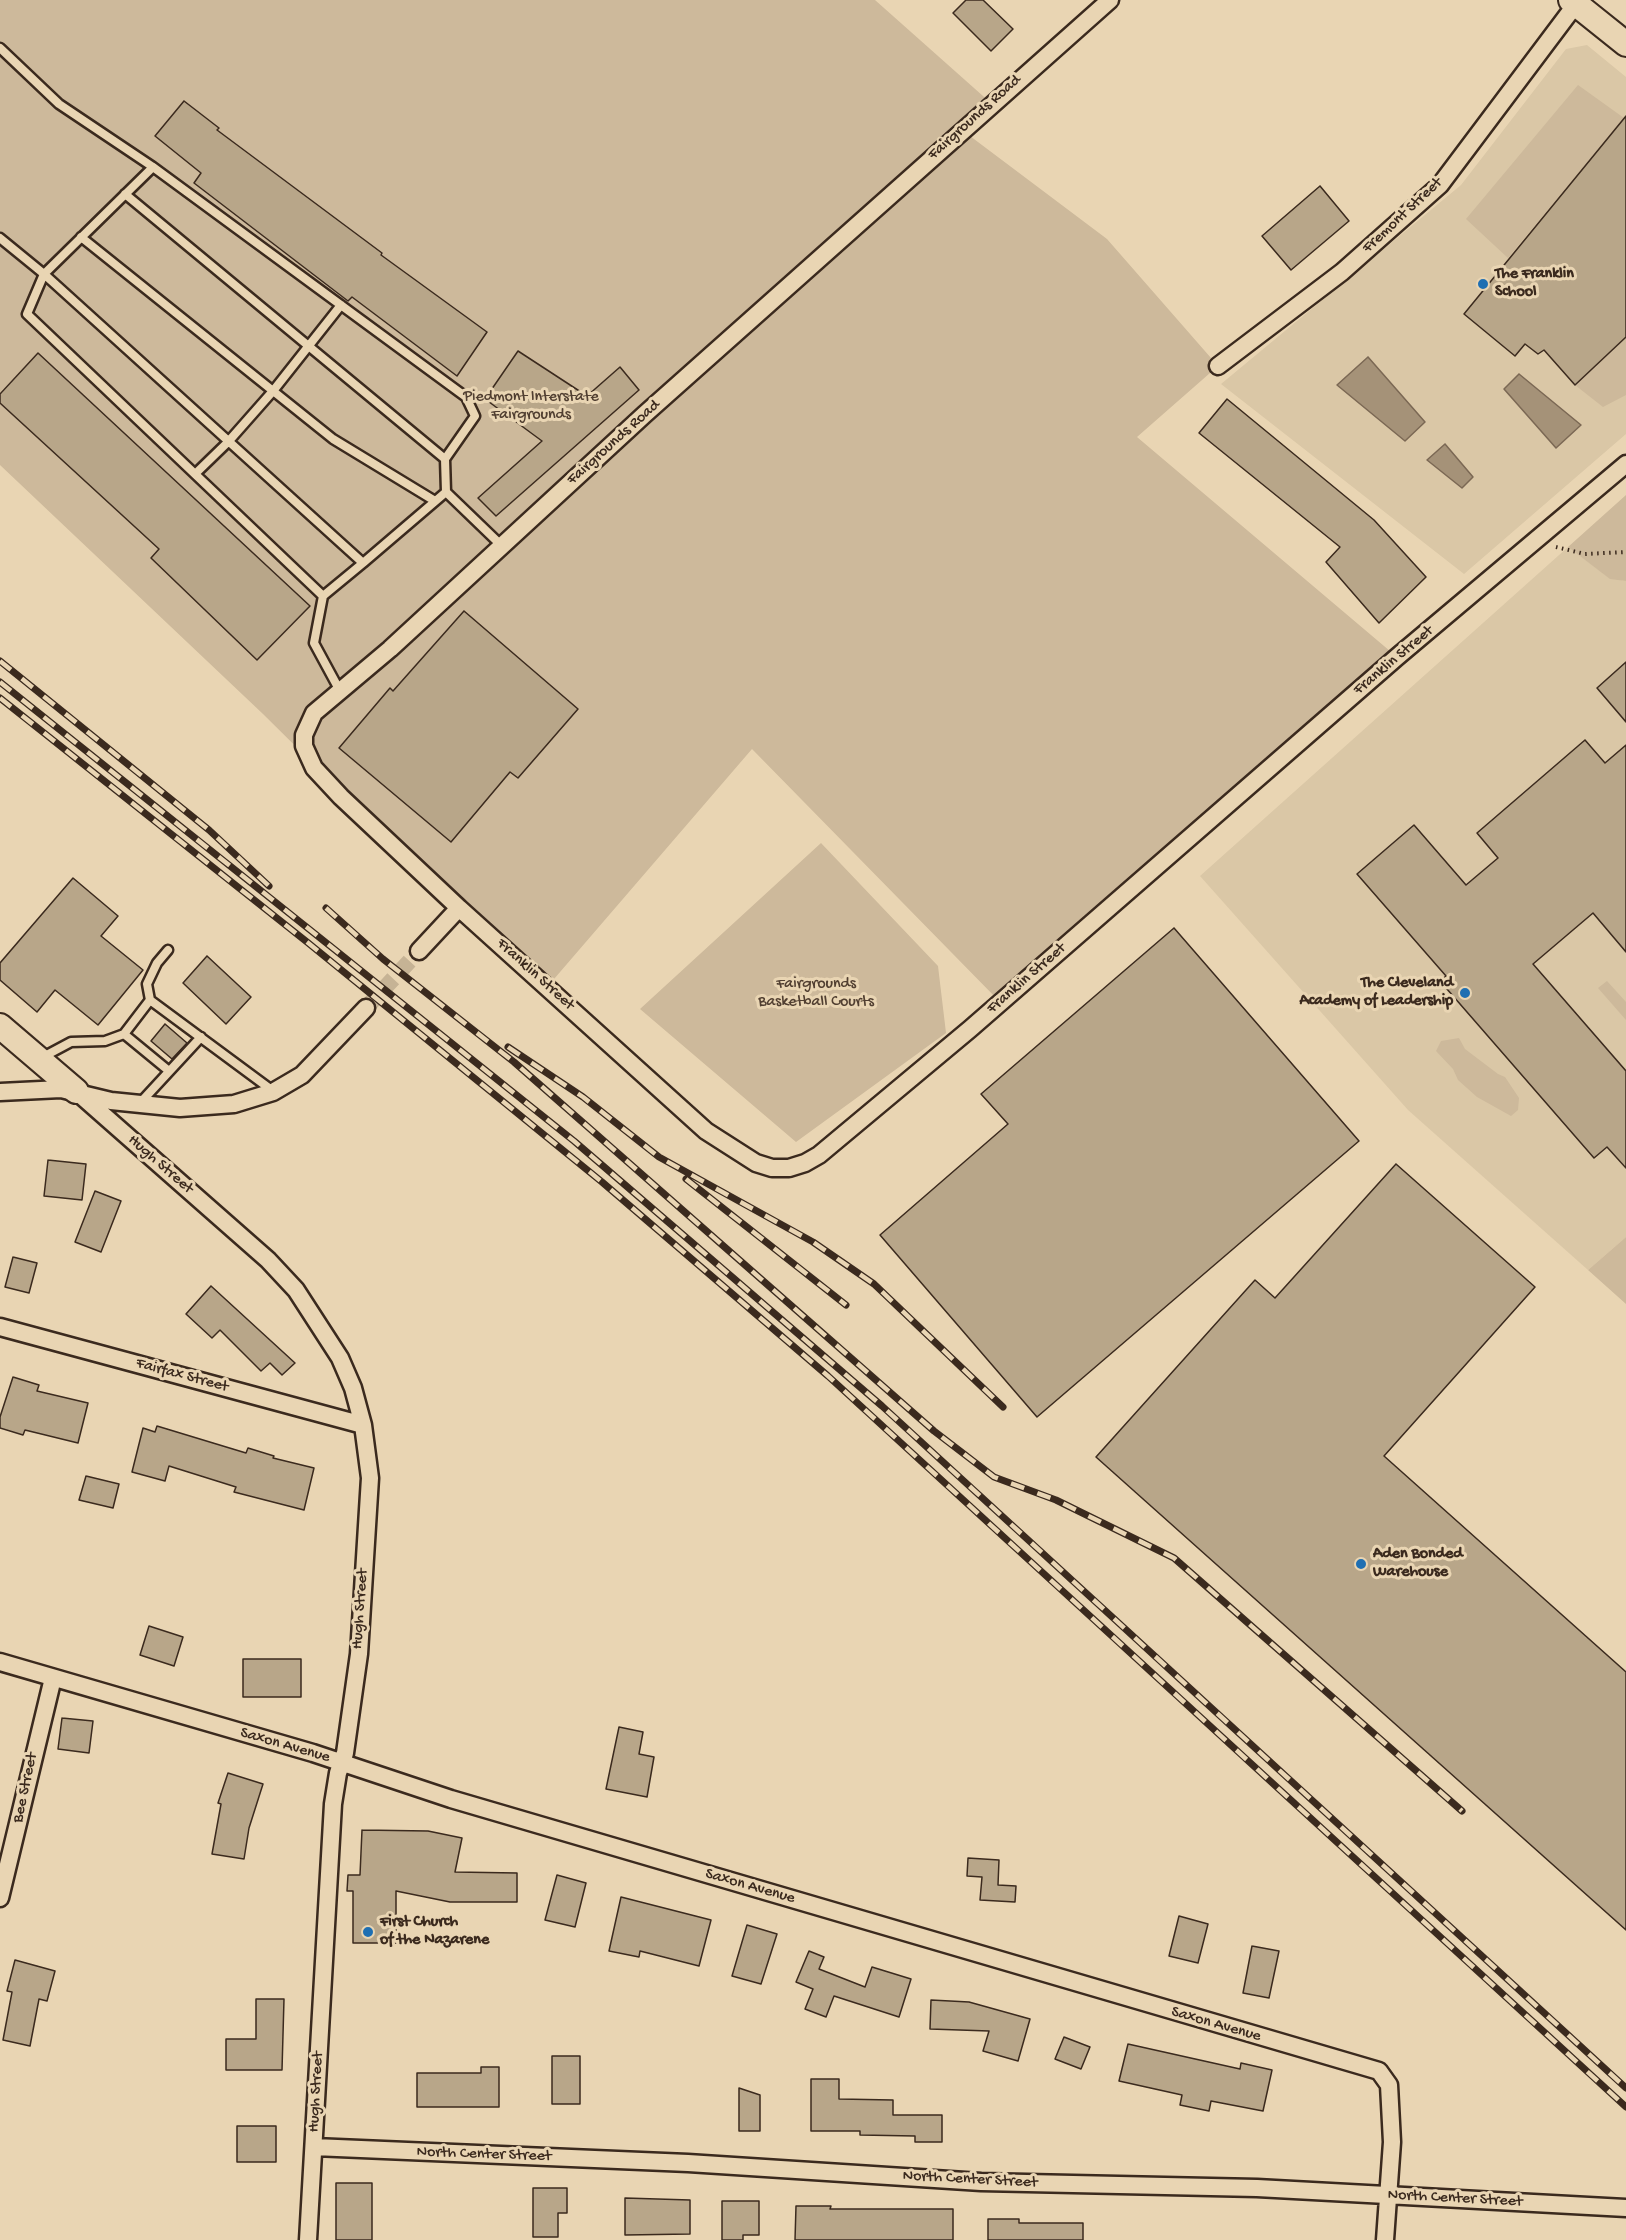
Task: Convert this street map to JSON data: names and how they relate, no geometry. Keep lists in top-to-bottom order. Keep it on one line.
{"streets":{"street":["Fairgrounds Road","Fremont Street","Franklin Street","Hugh Street","Fairfax Street","Saxon Avenue","Bee Street","North Center Street"]},"crossings":[["Fairgrounds Road","Franklin Street"],["Hugh Street","Fairfax Street"],["Hugh Street","Saxon Avenue"],["Hugh Street","North Center Street"],["Saxon Avenue","Bee Street"],["Saxon Avenue","North Center Street"]],"parks":["Piedmont Interstate Fairgrounds","Fairgrounds Basketball Courts"],"places":["The Franklin School","The Cleveland Academy of Leadership","Aden Bonded Warehouse","First Church of the Nazarene"]}
